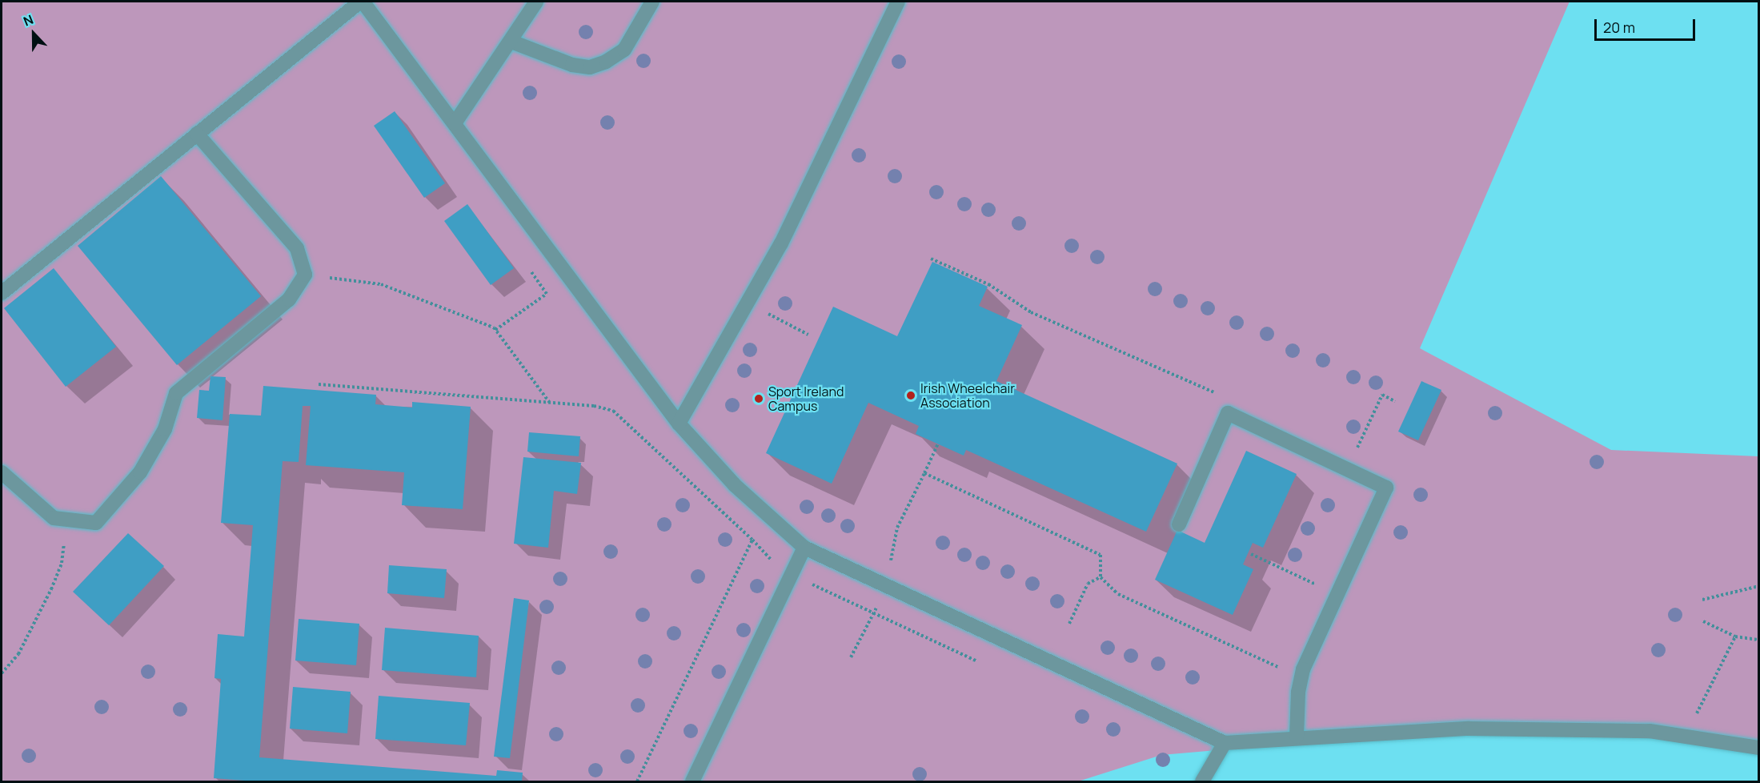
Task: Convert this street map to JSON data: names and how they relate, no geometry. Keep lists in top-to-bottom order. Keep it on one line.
{"places":["Irish Wheelchair Association","Sport Ireland Campus"],"scale_bar":"20 m","north":"top"}
